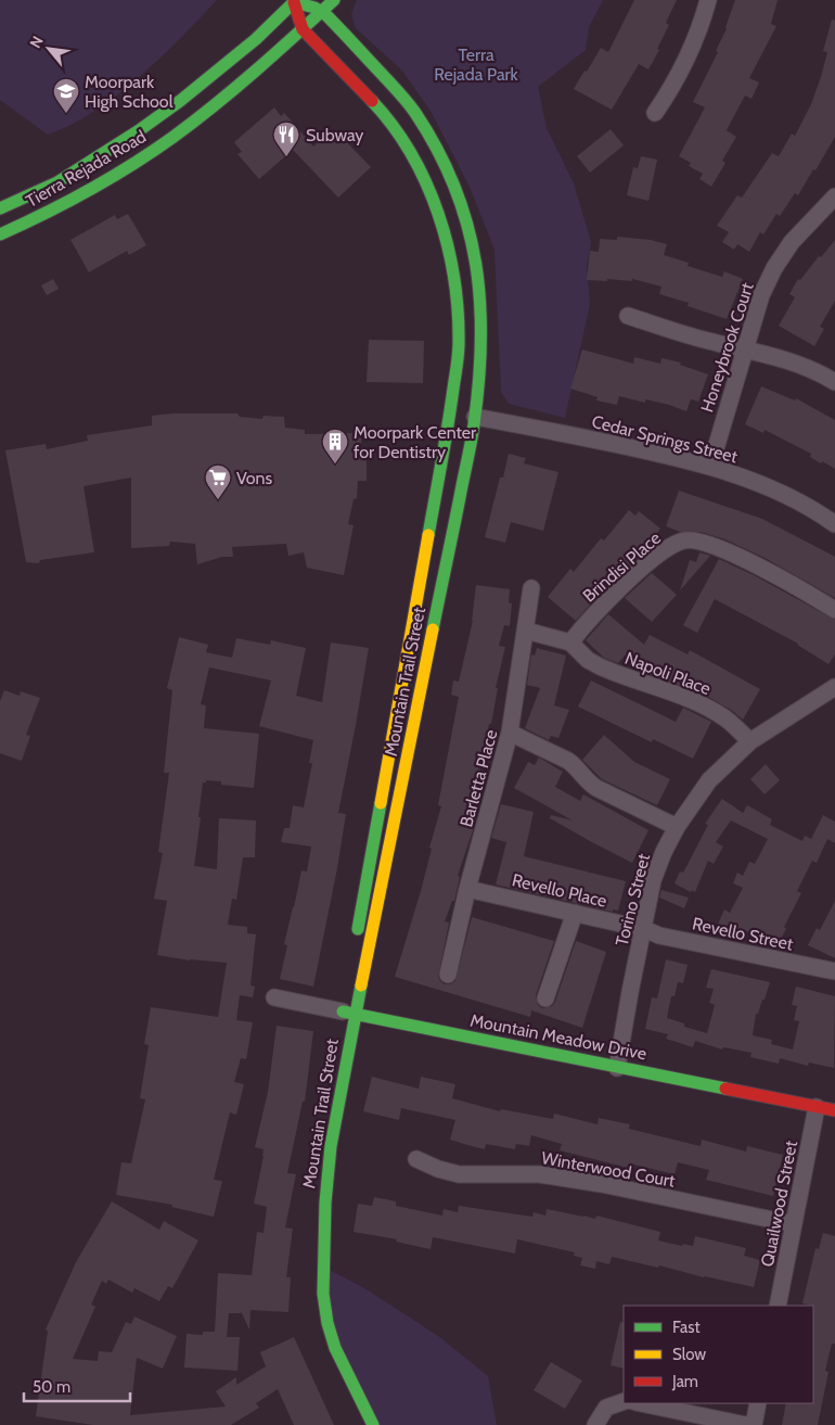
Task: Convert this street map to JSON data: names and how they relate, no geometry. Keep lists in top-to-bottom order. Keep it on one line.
{"streets":{"street":["Tierra Rejada Road","Honeybrook Court","Cedar Springs Street","Brindisi Place","Napoli Place","Mountain Trail Street","Barletta Place","Revello Place","Torino Street","Revello Street","Mountain Meadow Drive","Winterwood Court","Quailwood Street"]},"crossings":[["Tierra Rejada Road","Mountain Trail Street"],["Honeybrook Court","Cedar Springs Street"],["Cedar Springs Street","Mountain Trail Street"],["Brindisi Place","Napoli Place"],["Napoli Place","Torino Street"],["Mountain Trail Street","Mountain Meadow Drive"],["Barletta Place","Revello Place"],["Revello Place","Torino Street"],["Revello Place","Revello Street"],["Torino Street","Revello Street"],["Torino Street","Mountain Meadow Drive"],["Mountain Meadow Drive","Quailwood Street"],["Winterwood Court","Quailwood Street"]],"parks":["Terra Rejada Park"],"places":{"school or university":["Moorpark High School"],"restaurant":["Subway"],"building":["Moorpark Center for Dentistry"],"supermarket":["Vons"]},"legend":["Fast","Slow","Jam"],"scale_bar":"50 m","north":"top left"}
